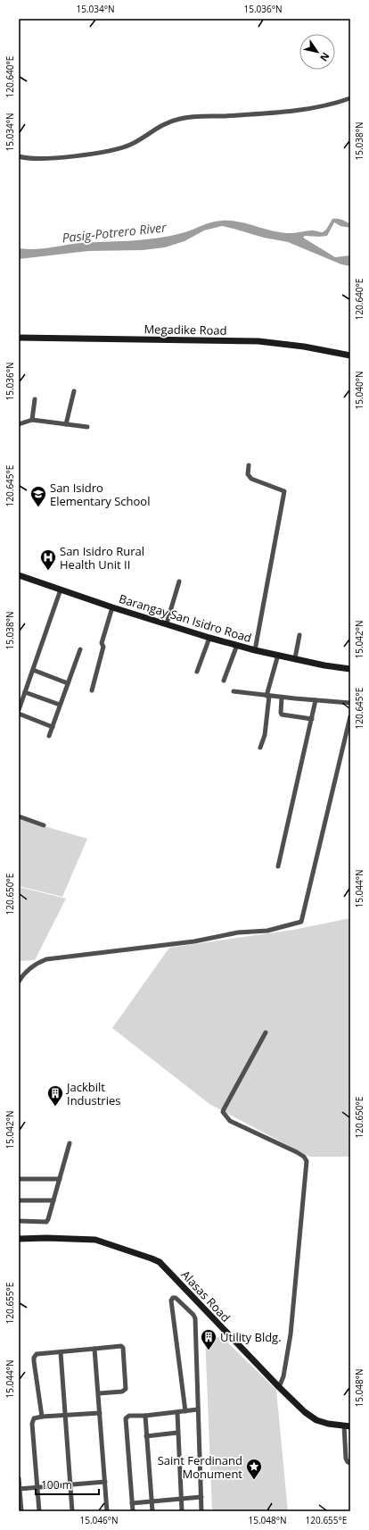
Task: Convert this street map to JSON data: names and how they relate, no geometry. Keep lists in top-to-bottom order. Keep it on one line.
{"streets":{"street":["Megadike Road","Barangay San Isidro Road","Alasas Road"]},"water":["Pasig-Potrero River"],"places":{"school or university":["San Isidro Elementary School"],"hospital":["San Isidro Rural Health Unit II"],"building":["Jackbilt Industries","Utility Bldg."],"place":["Saint Ferdinand Monument"]},"scale_bar":"100 m","north":"bottom right","coordinates":["15.034°N","15.036°N","120.640°E","15.038°N","15.040°N","120.645°E","15.042°N","15.044°N","120.650°E","120.655°E","15.048°N","15.046°N"]}
